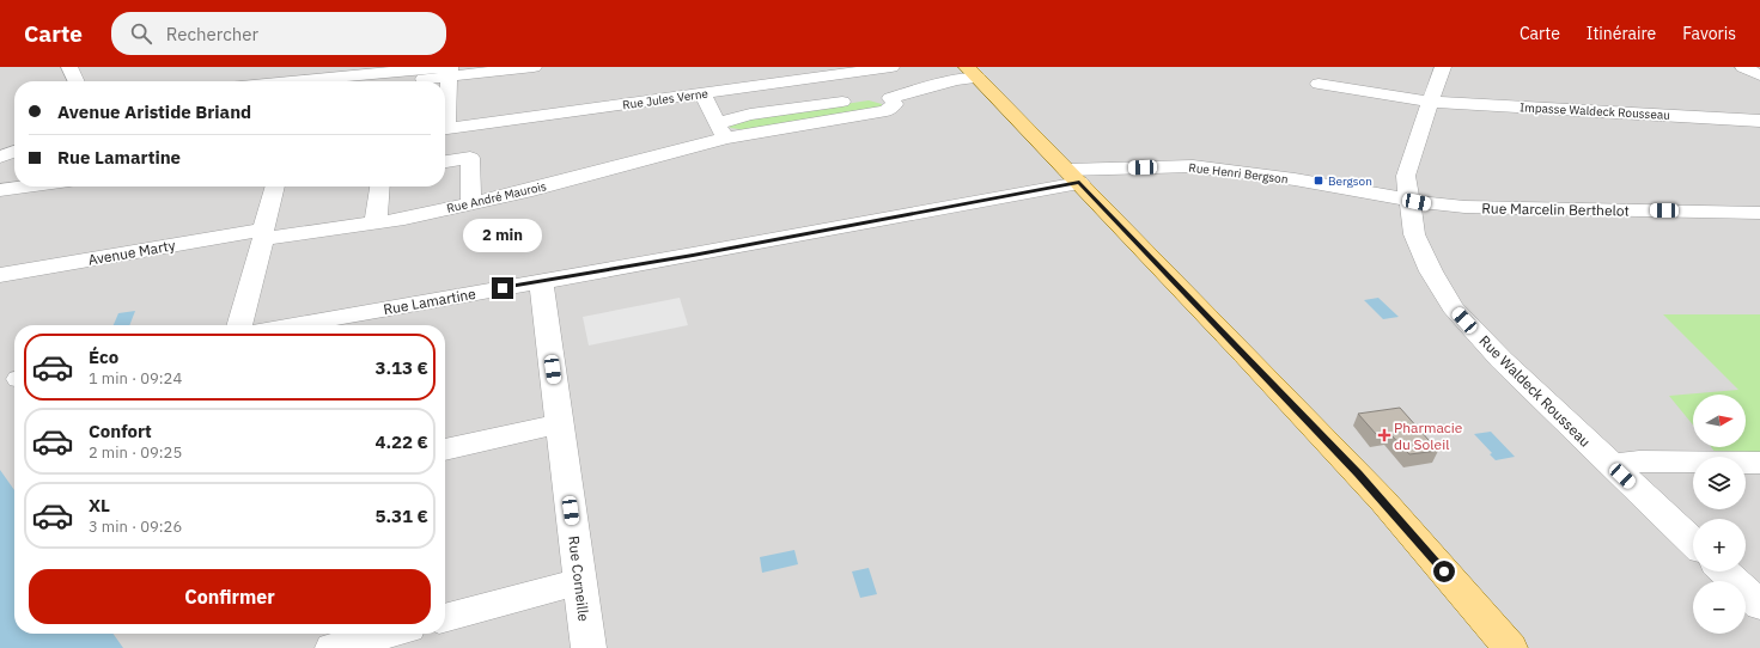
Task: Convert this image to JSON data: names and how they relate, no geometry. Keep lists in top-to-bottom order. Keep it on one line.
{"streets":{"street":["Rue Jules Verne","Impasse Waldeck Rousseau","Rue Henri Bergson","Rue André Maurois","Rue Marcelin Berthelot","Avenue Marty","Rue Lamartine","Rue Waldeck Rousseau","Rue Corneille"]},"crossings":[["Impasse Waldeck Rousseau","Rue Waldeck Rousseau"],["Rue Henri Bergson","Rue Marcelin Berthelot"],["Rue Henri Bergson","Rue Lamartine"],["Rue Henri Bergson","Rue Waldeck Rousseau"],["Rue André Maurois","Avenue Marty"],["Rue Marcelin Berthelot","Rue Waldeck Rousseau"],["Rue Lamartine","Rue Corneille"]],"places":{"transit":["Bergson"],"health":["Pharmacie du Soleil"]},"north":"right","page":{"header":"Carte","search":"Rechercher","nav":["Carte","Itinéraire","Favoris"],"banner":["Avenue Aristide Briand","Rue Lamartine"],"bubble":"2 min","list":[{"name":"Éco","note":"1 min · 09:24","value":"3.13 €"},{"name":"Confort","note":"2 min · 09:25","value":"4.22 €"},{"name":"XL","note":"3 min · 09:26","value":"5.31 €"}],"map_buttons":["+","−"],"buttons":"Confirmer"}}
